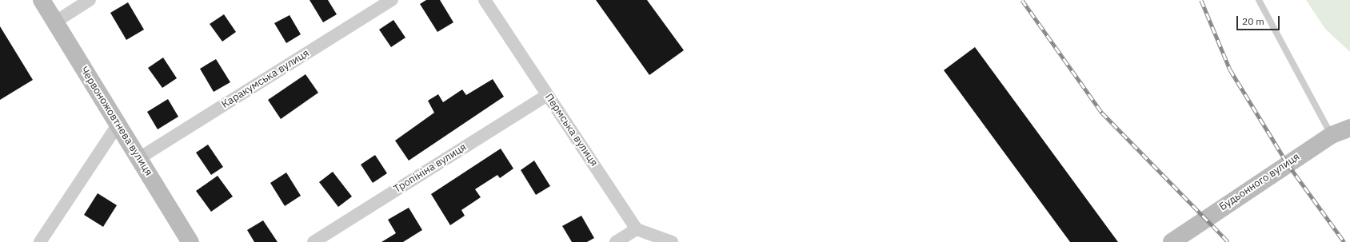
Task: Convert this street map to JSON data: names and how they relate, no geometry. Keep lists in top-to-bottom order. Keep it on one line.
{"streets":{"main road":["Червоножовтнева вулиця","Будьонного вулиця"],"street":["Каракумська вулиця","Пермська вулиця","Тропініна вулиця"]},"crossings":[["Каракумська вулиця","Червоножовтнева вулиця"],["Пермська вулиця","Тропініна вулиця"]],"scale_bar":"20 m"}
